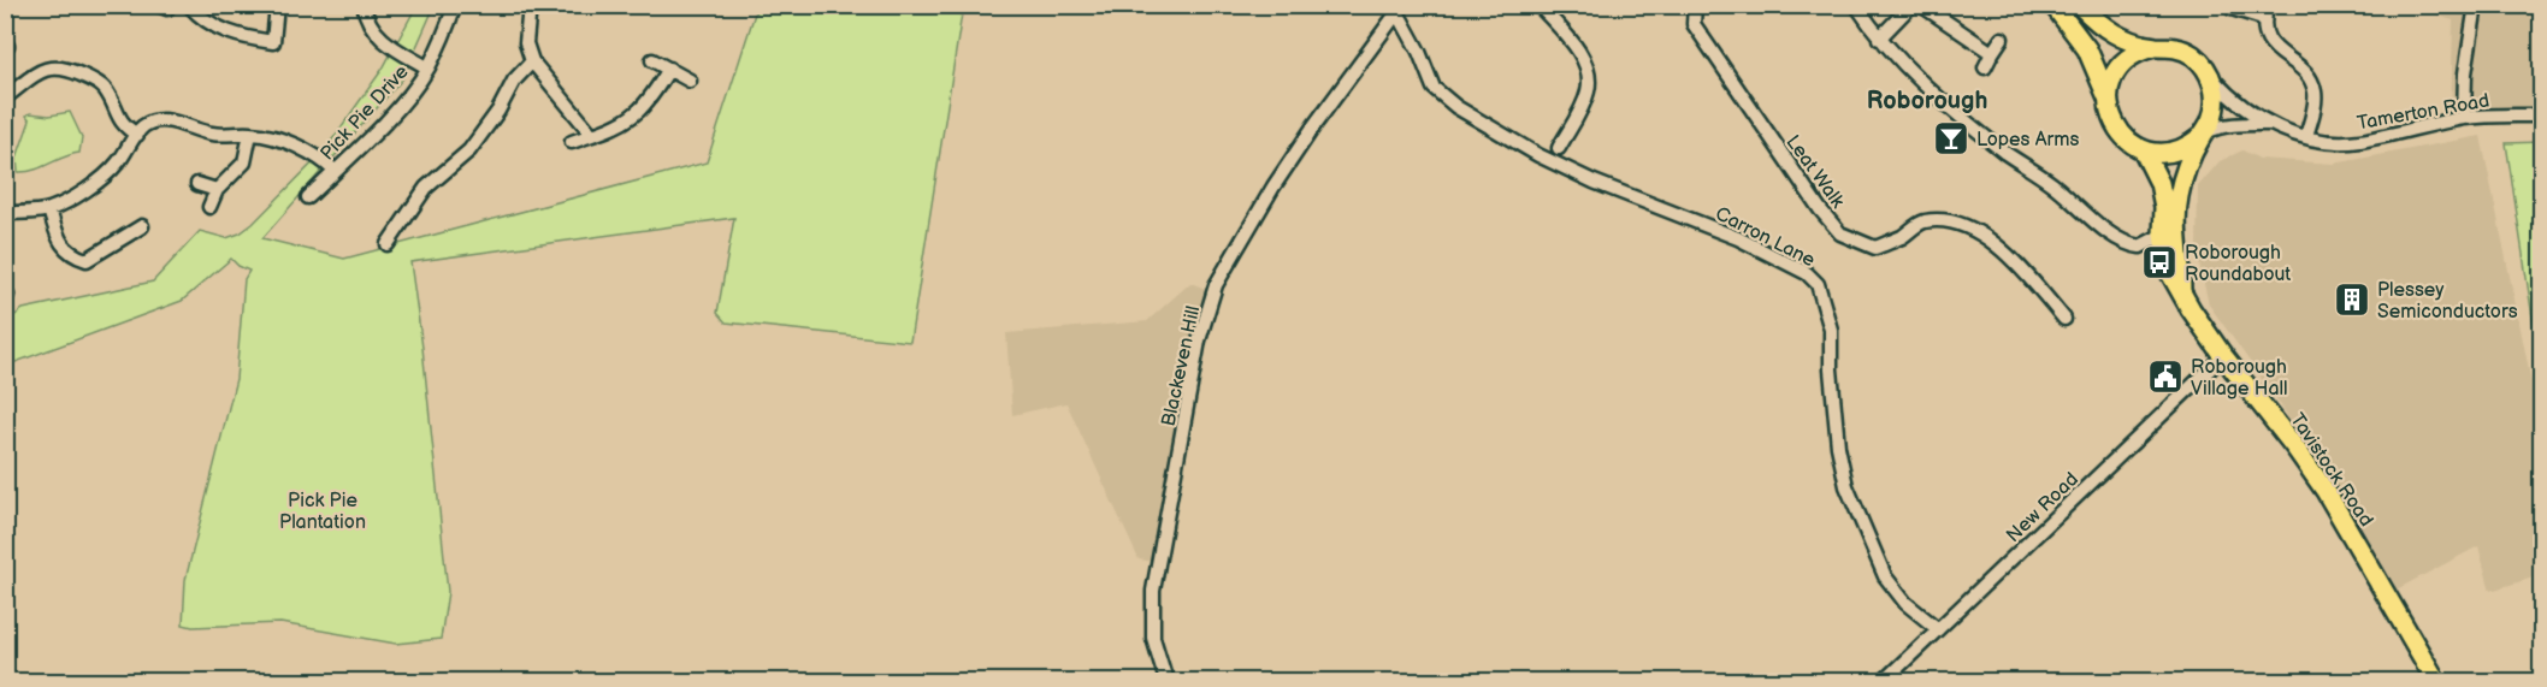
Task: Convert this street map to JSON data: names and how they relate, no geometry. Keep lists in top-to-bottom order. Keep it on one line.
{"streets":{"highway":["Tavistock Road"],"street":["Tamerton Road","Pick Pie Drive","Leat Walk","Carron Lane","Blackeven Hill","New Road"]},"crossings":[["Tamerton Road","Tavistock Road"],["Carron Lane","Blackeven Hill"],["Carron Lane","New Road"],["Tavistock Road","New Road"]],"districts":["Roborough"],"parks":["Pick Pie Plantation"],"places":{"bar":["Lopes Arms"],"bus stop":["Roborough Roundabout"],"building":["Plessey Semiconductors"],"public building":["Roborough Village Hall"]}}
